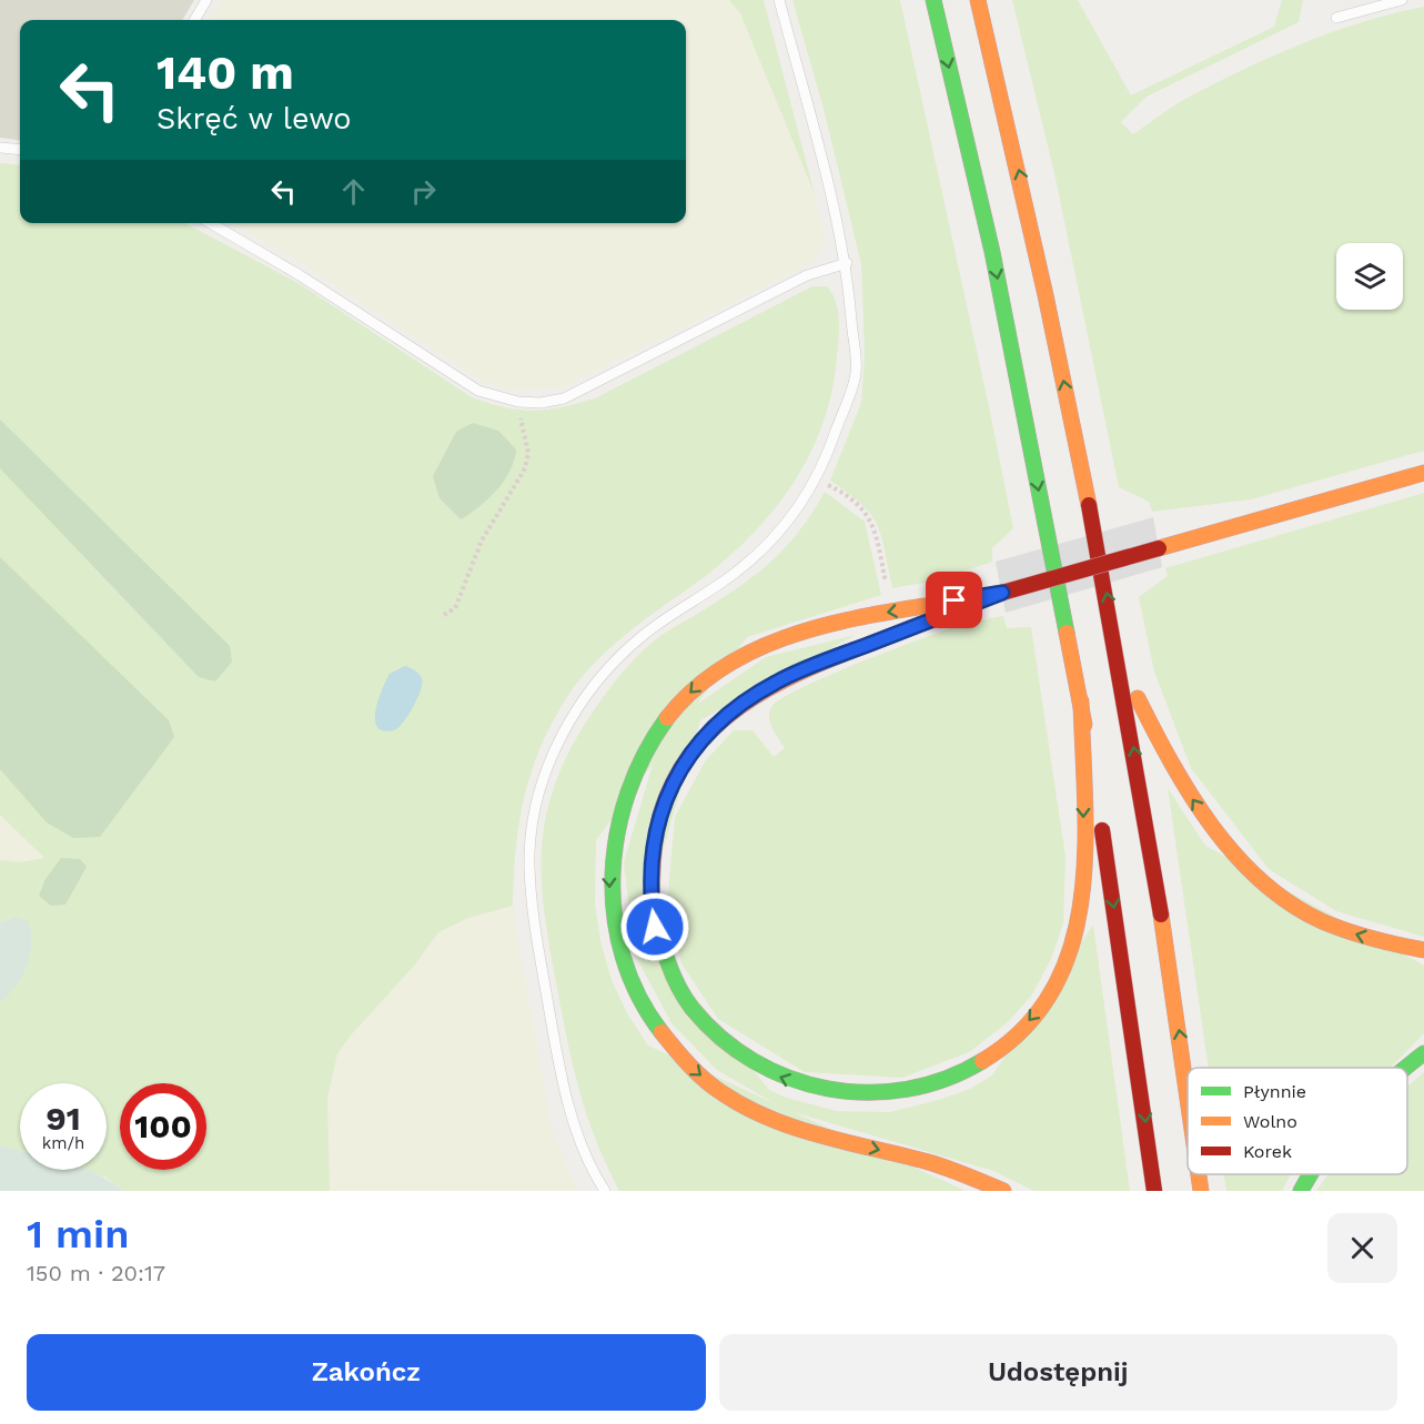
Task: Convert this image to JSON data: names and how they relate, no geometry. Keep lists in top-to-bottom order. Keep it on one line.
{"legend":["Płynnie","Wolno","Korek"],"page":{"turn":["140 m","Skręć w lewo"],"speed":"91 km/h","limit":"100","heading":["1 min","150 m · 20:17"],"buttons":["Zakończ","Udostępnij"]}}
